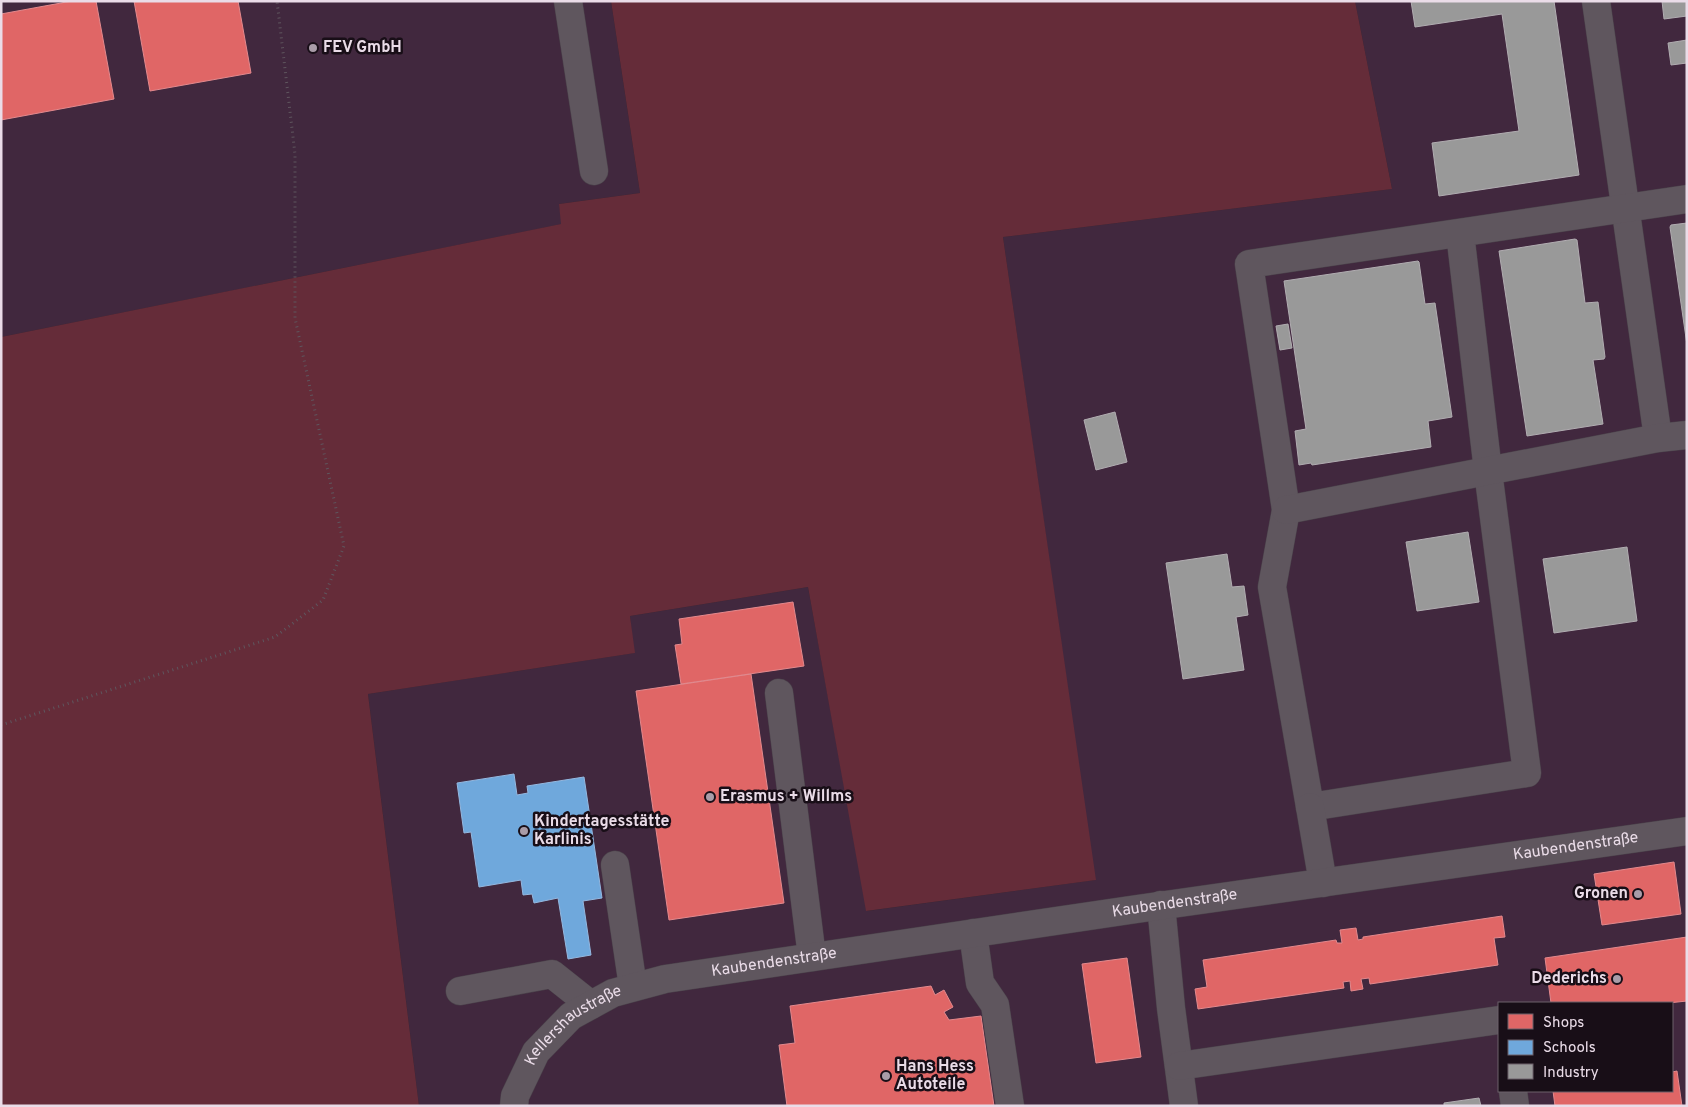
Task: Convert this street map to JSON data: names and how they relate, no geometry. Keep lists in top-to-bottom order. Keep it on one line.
{"streets":{"street":["Kaubendenstraße","Kellershaustraße"]},"crossings":[["Kaubendenstraße","Kellershaustraße"]],"places":["FEV GmbH","Erasmus + Willms","Kindertagesstätte Karlinis","Gronen","Dederichs","Hans Hess Autoteile"],"legend":["Shops","Schools","Industry"]}
